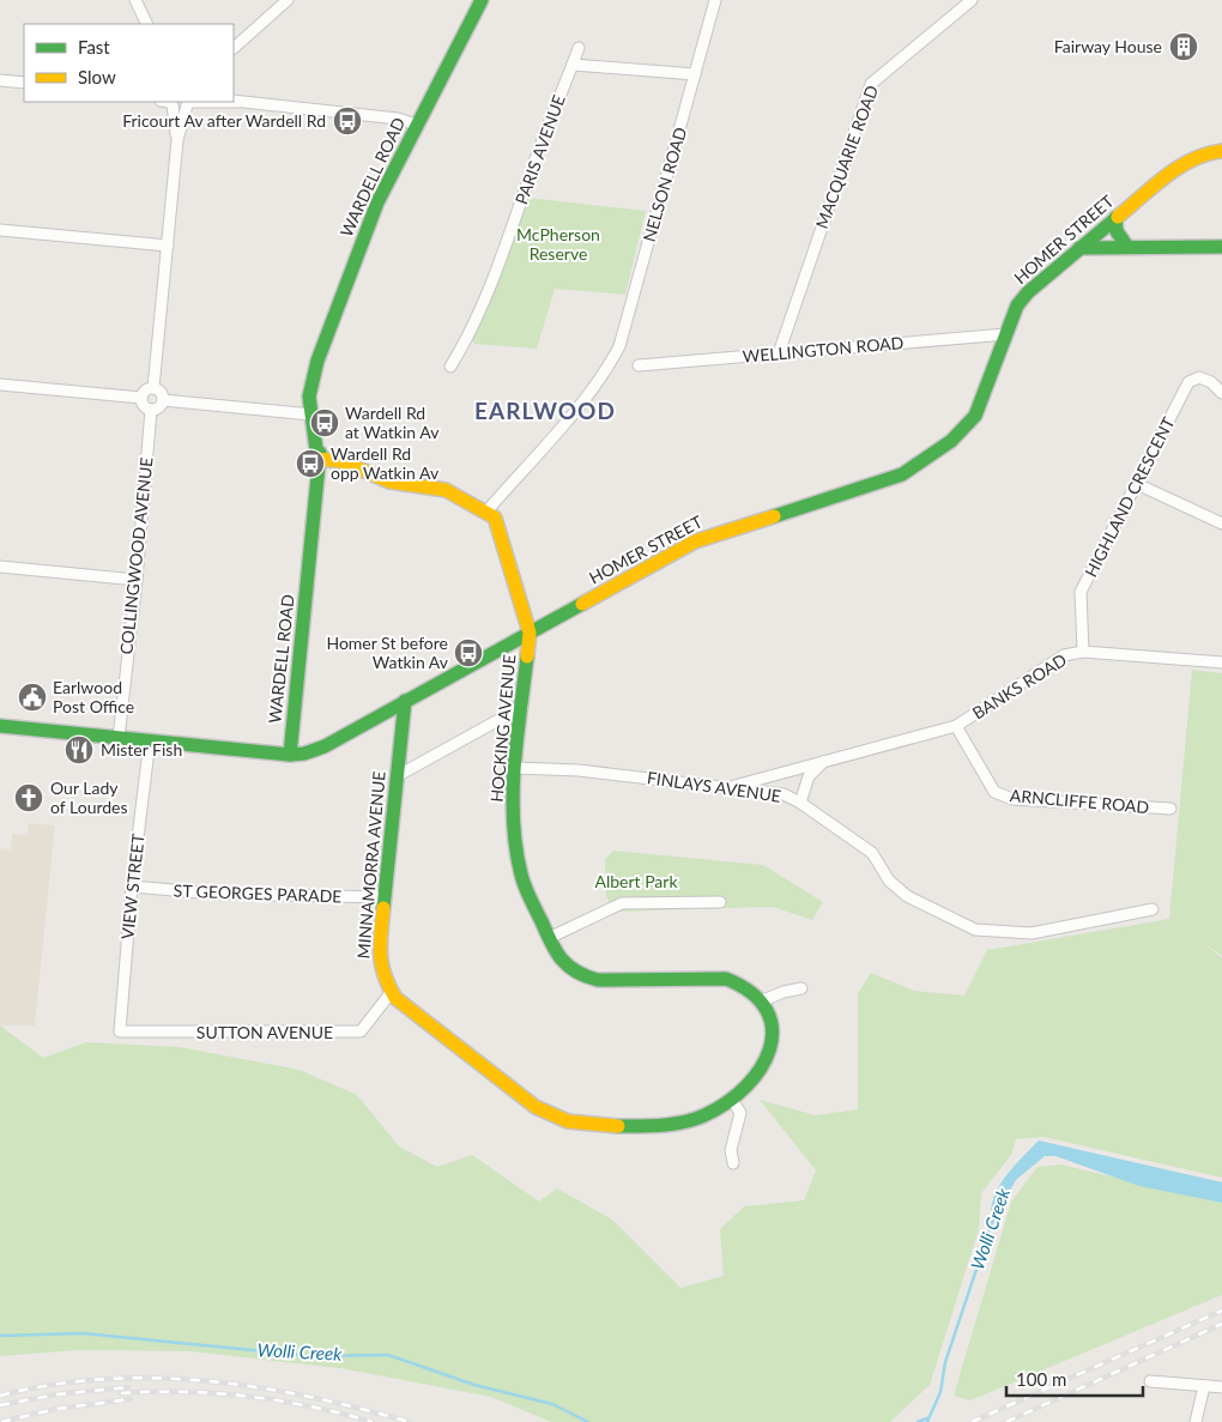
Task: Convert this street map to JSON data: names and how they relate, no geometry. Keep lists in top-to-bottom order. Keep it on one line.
{"streets":{"street":["PARIS AVENUE","MACQUARIE ROAD","WARDELL ROAD","NELSON ROAD","HOMER STREET","WELLINGTON ROAD","HIGHLAND CRESCENT","COLLINGWOOD AVENUE","BANKS ROAD","HOCKING AVENUE","FINLAYS AVENUE","ARNCLIFFE ROAD","MINNAMORRA AVENUE","VIEW STREET","ST GEORGES PARADE","SUTTON AVENUE"]},"crossings":[["MACQUARIE ROAD","WELLINGTON ROAD"],["WARDELL ROAD","HOMER STREET"],["HOMER STREET","WELLINGTON ROAD"],["HOMER STREET","COLLINGWOOD AVENUE"],["HOMER STREET","HOCKING AVENUE"],["HOMER STREET","MINNAMORRA AVENUE"],["HOMER STREET","VIEW STREET"],["HIGHLAND CRESCENT","BANKS ROAD"],["BANKS ROAD","FINLAYS AVENUE"],["BANKS ROAD","ARNCLIFFE ROAD"],["HOCKING AVENUE","FINLAYS AVENUE"],["MINNAMORRA AVENUE","ST GEORGES PARADE"],["MINNAMORRA AVENUE","SUTTON AVENUE"],["VIEW STREET","ST GEORGES PARADE"],["VIEW STREET","SUTTON AVENUE"]],"districts":["EARLWOOD"],"water":["Wolli Creek"],"parks":["McPherson Reserve","Albert Park"],"places":{"building":["Fairway House"],"bus stop":["Fricourt Av after Wardell Rd","Wardell Rd at Watkin Av","Wardell Rd opp Watkin Av","Homer St before Watkin Av"],"public building":["Earlwood Post Office"],"restaurant":["Mister Fish"],"church":["Our Lady of Lourdes"]},"legend":["Fast","Slow"],"scale_bar":"100 m"}
